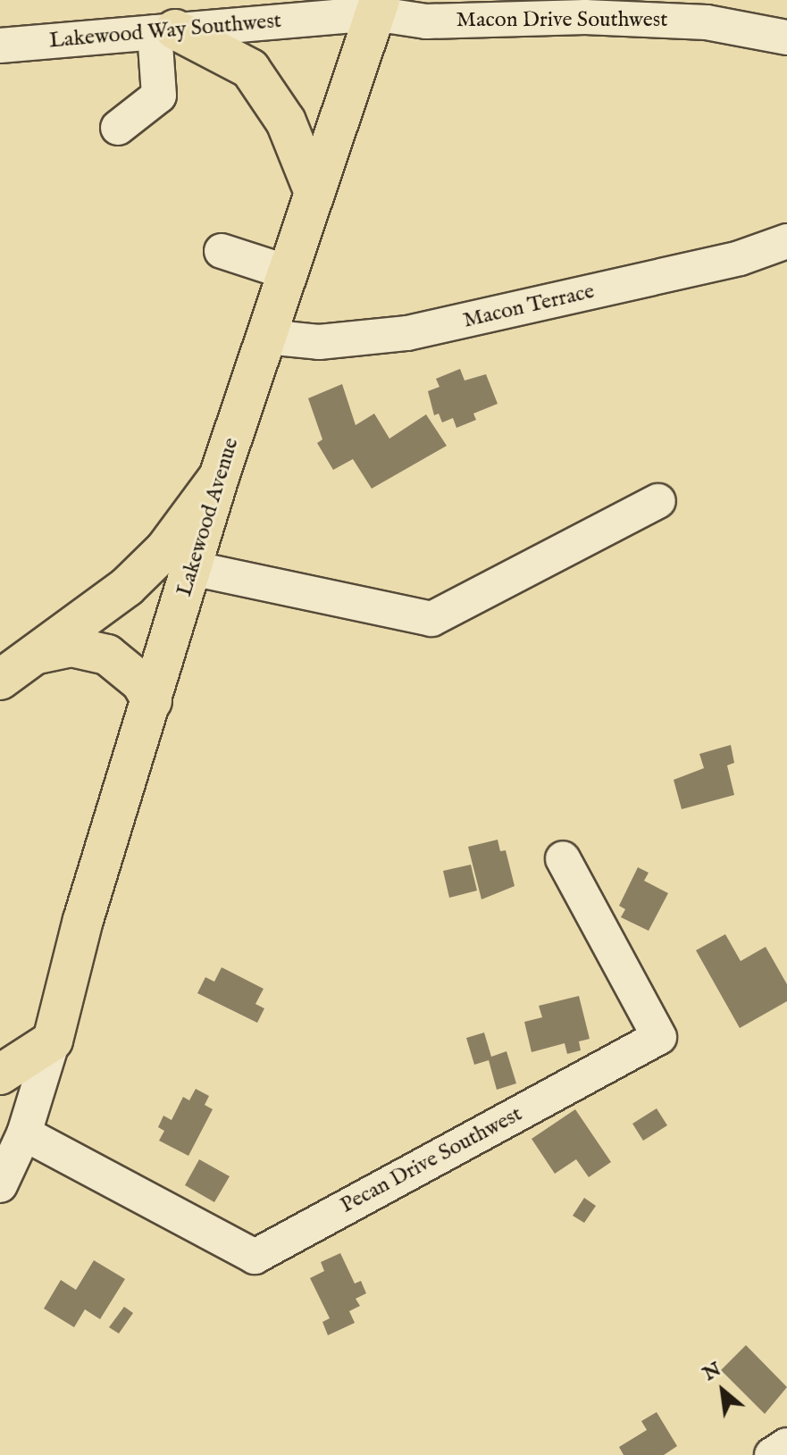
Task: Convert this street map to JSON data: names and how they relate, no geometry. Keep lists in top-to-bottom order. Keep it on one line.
{"streets":{"main road":["Lakewood Avenue"],"street":["Macon Drive Southwest","Lakewood Way Southwest","Macon Terrace","Pecan Drive Southwest"]},"crossings":[["Macon Drive Southwest","Lakewood Way Southwest"],["Macon Drive Southwest","Lakewood Avenue"],["Lakewood Way Southwest","Lakewood Avenue"],["Macon Terrace","Lakewood Avenue"]],"north":"top left"}
